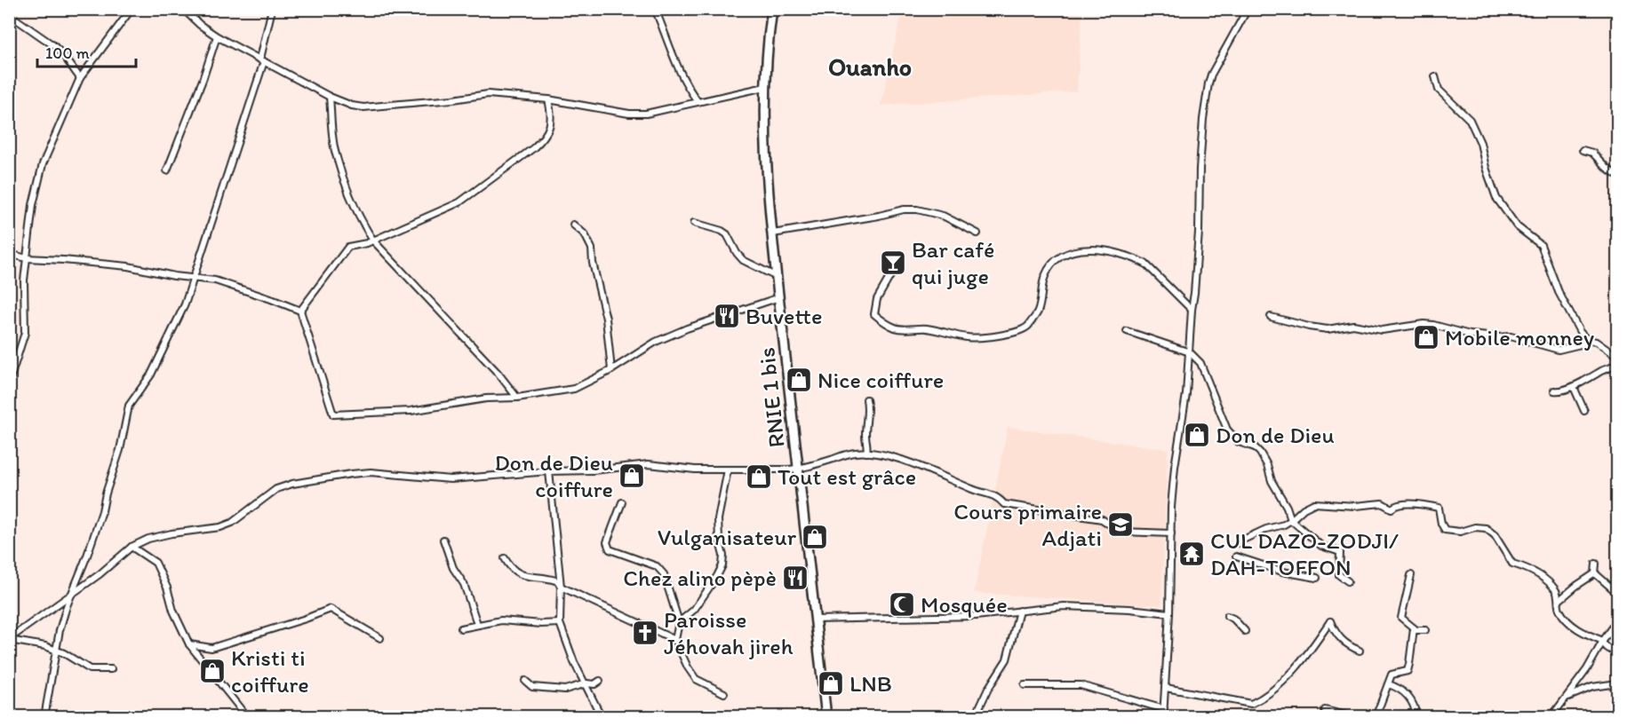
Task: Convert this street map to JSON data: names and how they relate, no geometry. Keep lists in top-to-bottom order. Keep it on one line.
{"streets":{"main road":["RNIE 1 bis"]},"districts":["Ouanho"],"places":{"bar":["Bar café qui juge"],"restaurant":["Buvette","Chez alino pèpè"],"shop":["Mobile monney","Nice coiffure","Don de Dieu","Don de Dieu coiffure","Tout est grâce","Vulganisateur","Kristi ti coiffure","LNB"],"school or university":["Cours primaire Adjati"],"temple":["CUL DAZO-ZODJI/ DAH-TOFFON"],"mosque":["Mosquée"],"church":["Paroisse Jéhovah jireh"]},"scale_bar":"100 m"}
